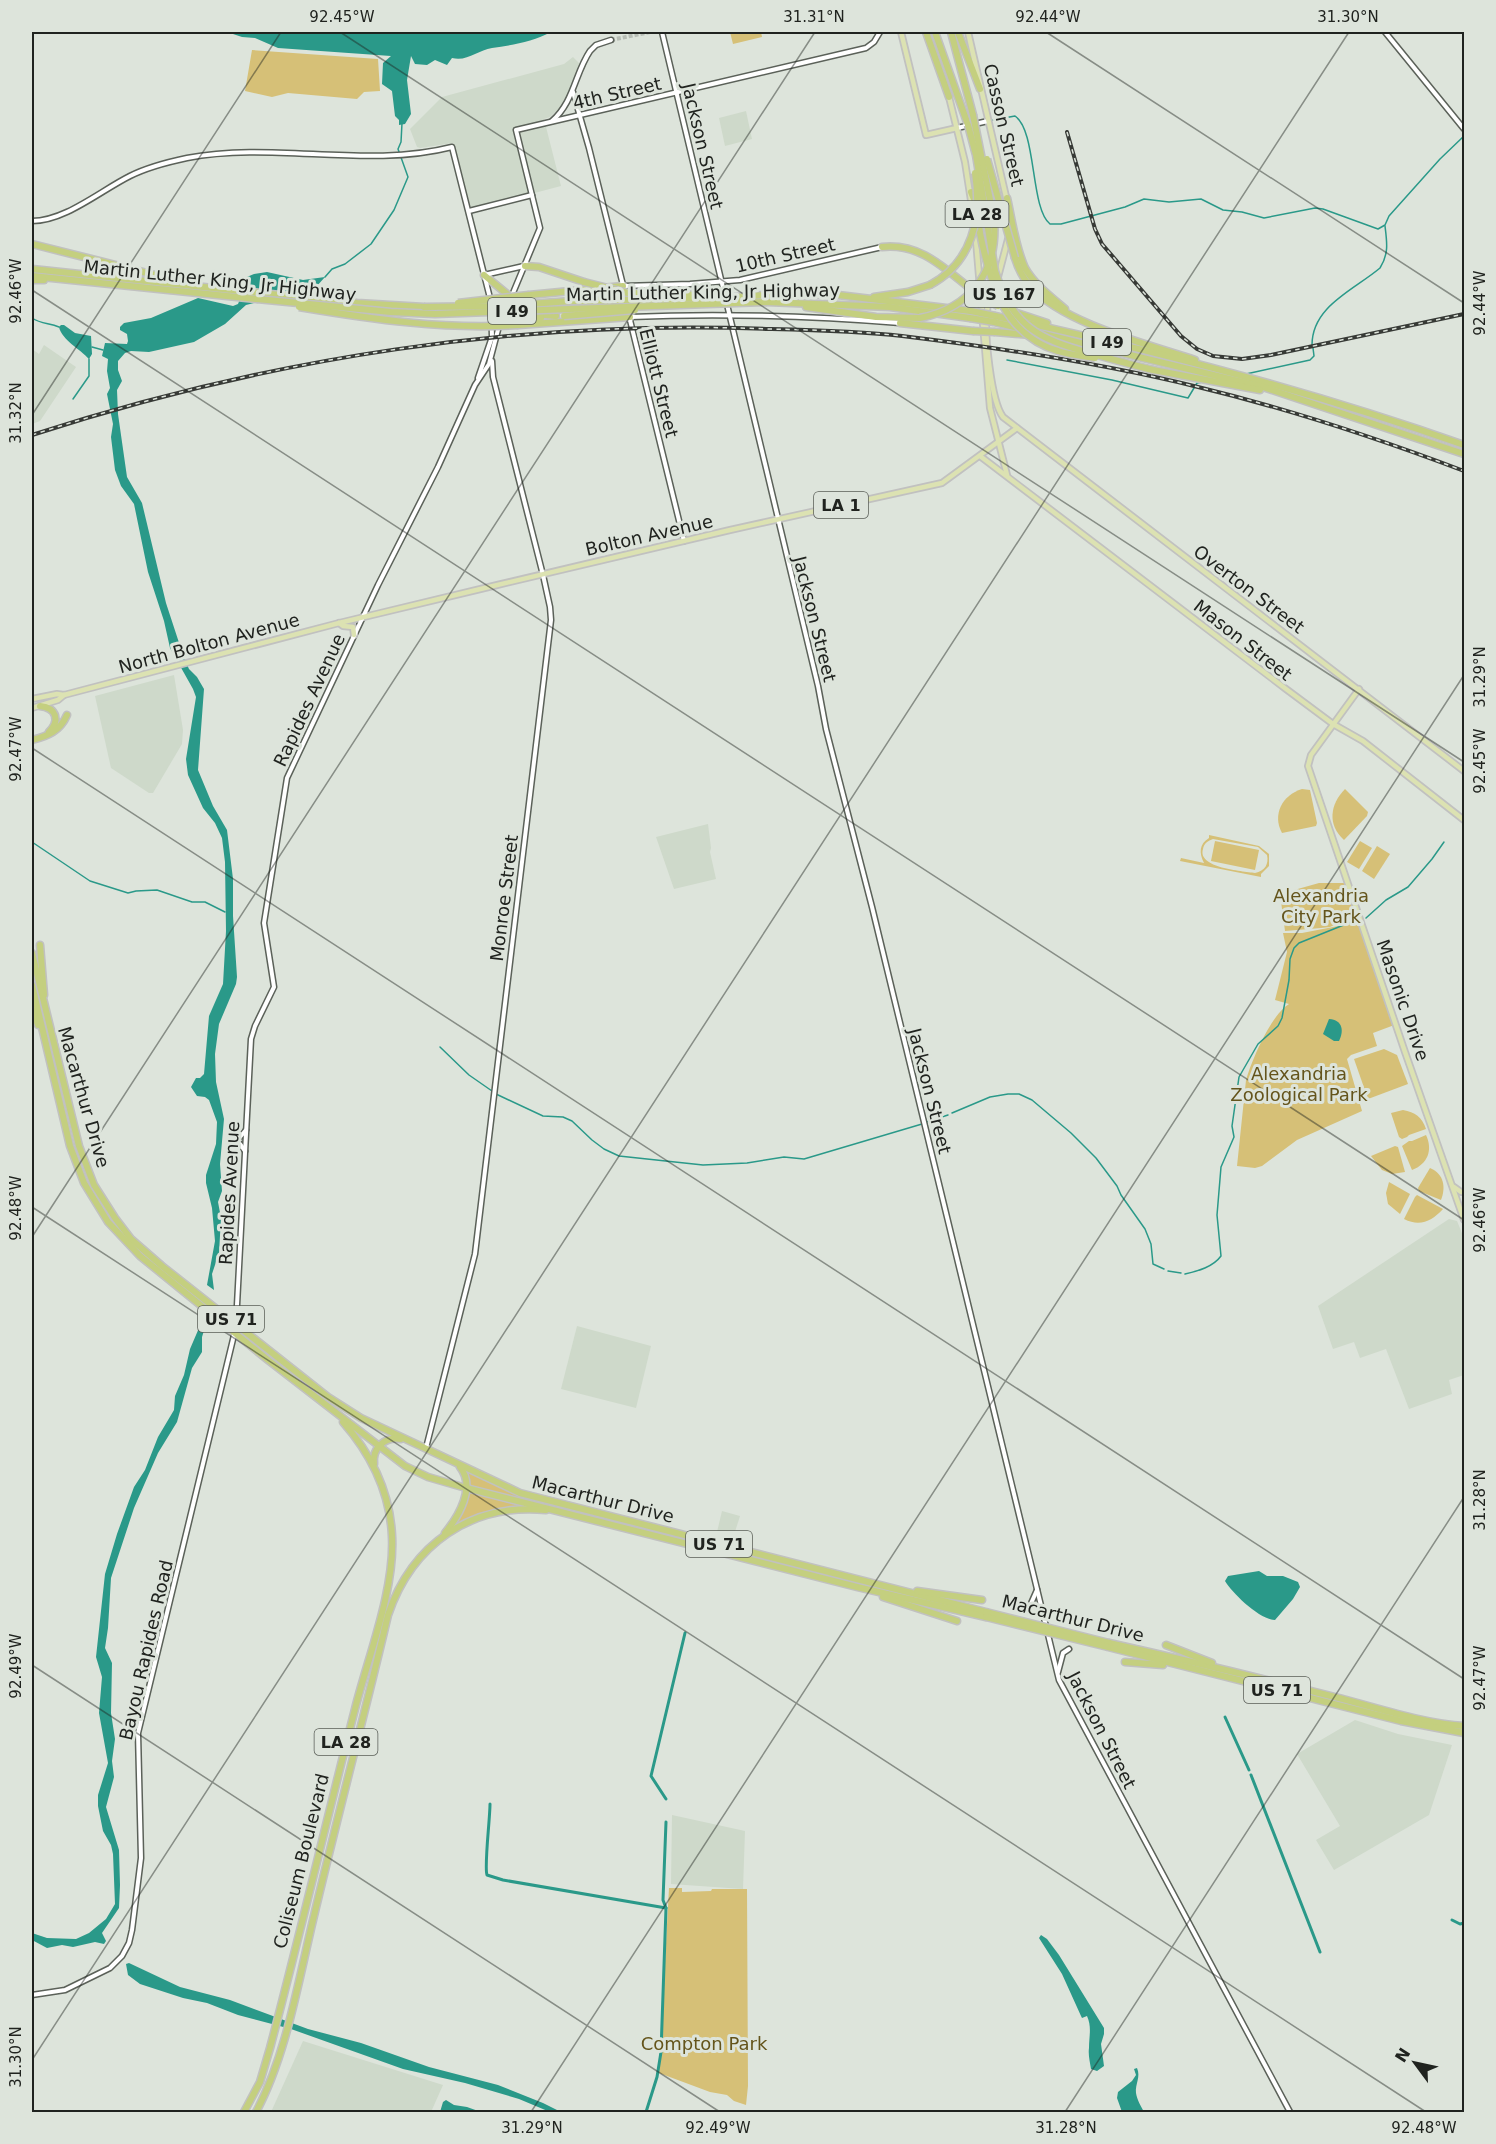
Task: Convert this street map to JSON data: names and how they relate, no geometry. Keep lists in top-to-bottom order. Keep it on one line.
{"streets":{"highway":["LA 28","Martin Luther King, Jr Highway","US 167","I 49","Macarthur Drive","US 71","Coliseum Boulevard"],"main road":["4th Street","Casson Street","Jackson Street","10th Street","Elliott Street","LA 1","Bolton Avenue","Overton Street","Mason Street","North Bolton Avenue","Rapides Avenue","Monroe Street","Masonic Drive","Bayou Rapides Road"]},"crossings":[["4th Street","Jackson Street"],["4th Street","Elliott Street"],["4th Street","Rapides Avenue"],["Casson Street","LA 1"],["Casson Street","Overton Street"],["Jackson Street","10th Street"],["Jackson Street","Bolton Avenue"],["LA 28","Martin Luther King, Jr Highway"],["LA 28","US 167"],["LA 28","Macarthur Drive"],["LA 28","Coliseum Boulevard"],["10th Street","Elliott Street"],["Martin Luther King, Jr Highway","US 167"],["Elliott Street","Bolton Avenue"],["LA 1","Bolton Avenue"],["LA 1","Overton Street"],["LA 1","Mason Street"],["Bolton Avenue","Mason Street"],["Bolton Avenue","North Bolton Avenue"],["Bolton Avenue","Rapides Avenue"],["Bolton Avenue","Monroe Street"],["Mason Street","Masonic Drive"],["North Bolton Avenue","Rapides Avenue"],["Rapides Avenue","Monroe Street"],["Rapides Avenue","Macarthur Drive"],["Rapides Avenue","Bayou Rapides Road"],["Monroe Street","Macarthur Drive"],["Macarthur Drive","Bayou Rapides Road"]],"parks":["Alexandria City Park","Alexandria Zoological Park","Compton Park"],"north":"top left","coordinates":["92.45°W","31.31°N","92.44°W","31.30°N","92.46°W","31.32°N","31.29°N","92.47°W","92.48°W","31.28°N","92.49°W"]}
